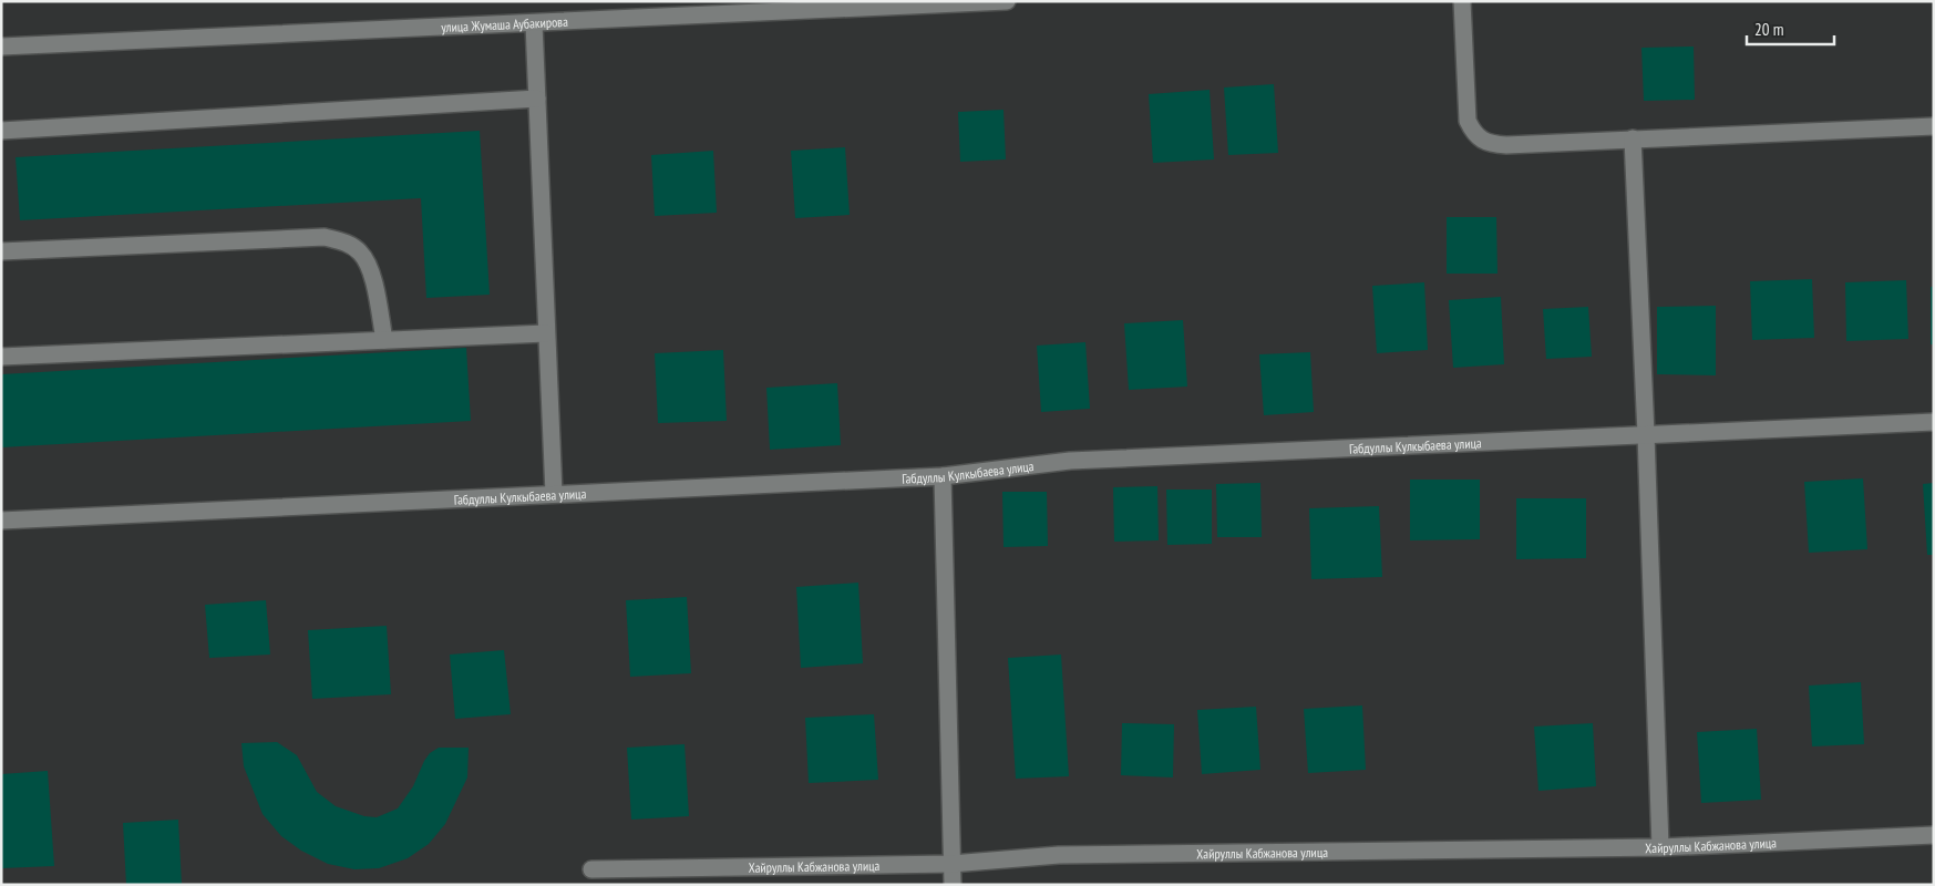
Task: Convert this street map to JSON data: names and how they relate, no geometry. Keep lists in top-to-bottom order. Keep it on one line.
{"streets":{"street":["улица Жумаша Аубакирова","Габдуллы Кулкыбаева улица","Хайруллы Кабжанова улица"]},"scale_bar":"20 m"}
